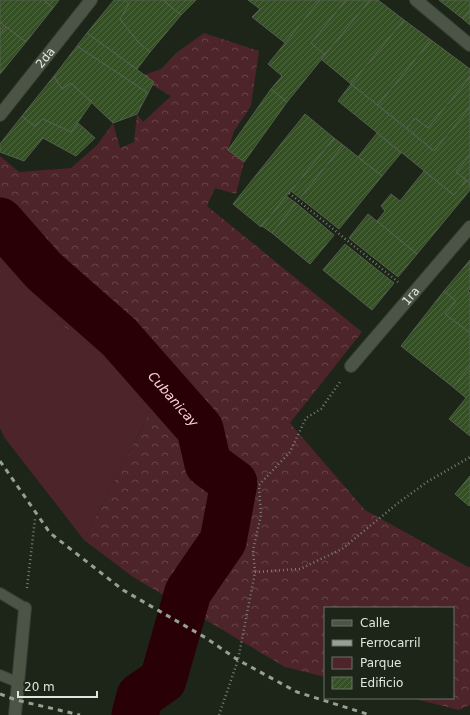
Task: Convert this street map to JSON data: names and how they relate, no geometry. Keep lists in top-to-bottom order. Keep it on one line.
{"streets":{"street":["2da","1ra"]},"water":["Cubanicay"],"legend":["Calle","Ferrocarril","Parque","Edificio"],"scale_bar":"20 m"}
